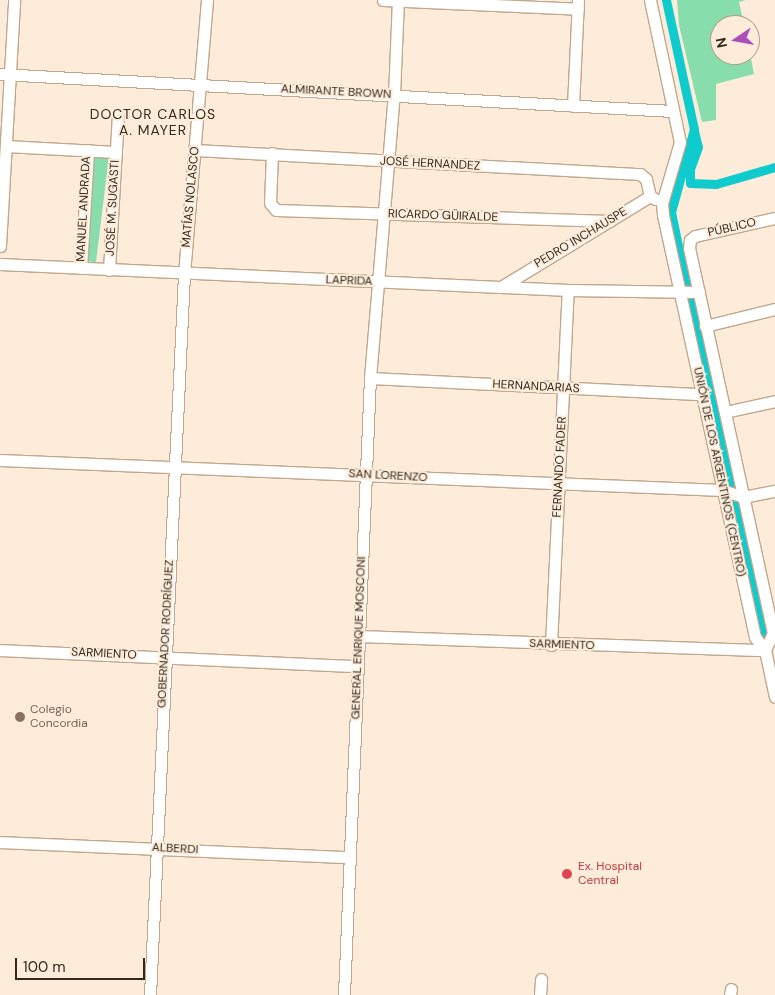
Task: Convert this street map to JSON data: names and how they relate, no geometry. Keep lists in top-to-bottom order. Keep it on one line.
{"streets":{"street":["ALMIRANTE BROWN","JOSÉ HERNANDEZ","MATÍAS NOLASCO","JOSÉ M. SUGASTI","MANUEL ANDRADA","RICARDO GÜIRALDE","PÚBLICO","PEDRO INCHAUSPE","LAPRIDA","HERNANDARIAS","FERNANDO FADER","UNIÓN DE LOS ARGENTINOS (CENTRO)","SAN LORENZO","GOBERNADOR RODRÍGUEZ","GENERAL ENRIQUE MOSCONI","SARMIENTO","ALBERDI"]},"crossings":[["ALMIRANTE BROWN","MATÍAS NOLASCO"],["ALMIRANTE BROWN","GENERAL ENRIQUE MOSCONI"],["JOSÉ HERNANDEZ","MATÍAS NOLASCO"],["JOSÉ HERNANDEZ","RICARDO GÜIRALDE"],["JOSÉ HERNANDEZ","PEDRO INCHAUSPE"],["JOSÉ HERNANDEZ","GENERAL ENRIQUE MOSCONI"],["MATÍAS NOLASCO","LAPRIDA"],["MATÍAS NOLASCO","GOBERNADOR RODRÍGUEZ"],["JOSÉ M. SUGASTI","LAPRIDA"],["MANUEL ANDRADA","LAPRIDA"],["RICARDO GÜIRALDE","PEDRO INCHAUSPE"],["RICARDO GÜIRALDE","GENERAL ENRIQUE MOSCONI"],["PÚBLICO","UNIÓN DE LOS ARGENTINOS (CENTRO)"],["PEDRO INCHAUSPE","LAPRIDA"],["LAPRIDA","FERNANDO FADER"],["LAPRIDA","UNIÓN DE LOS ARGENTINOS (CENTRO)"],["LAPRIDA","GOBERNADOR RODRÍGUEZ"],["LAPRIDA","GENERAL ENRIQUE MOSCONI"],["HERNANDARIAS","FERNANDO FADER"],["HERNANDARIAS","UNIÓN DE LOS ARGENTINOS (CENTRO)"],["HERNANDARIAS","GENERAL ENRIQUE MOSCONI"],["FERNANDO FADER","SAN LORENZO"],["FERNANDO FADER","SARMIENTO"],["UNIÓN DE LOS ARGENTINOS (CENTRO)","SAN LORENZO"],["UNIÓN DE LOS ARGENTINOS (CENTRO)","SARMIENTO"],["SAN LORENZO","GOBERNADOR RODRÍGUEZ"],["SAN LORENZO","GENERAL ENRIQUE MOSCONI"],["GOBERNADOR RODRÍGUEZ","SARMIENTO"],["GOBERNADOR RODRÍGUEZ","ALBERDI"],["GENERAL ENRIQUE MOSCONI","SARMIENTO"],["GENERAL ENRIQUE MOSCONI","ALBERDI"]],"districts":["DOCTOR CARLOS A. MAYER"],"places":["Colegio Concordia","Ex. Hospital Central"],"scale_bar":"100 m","north":"left"}
